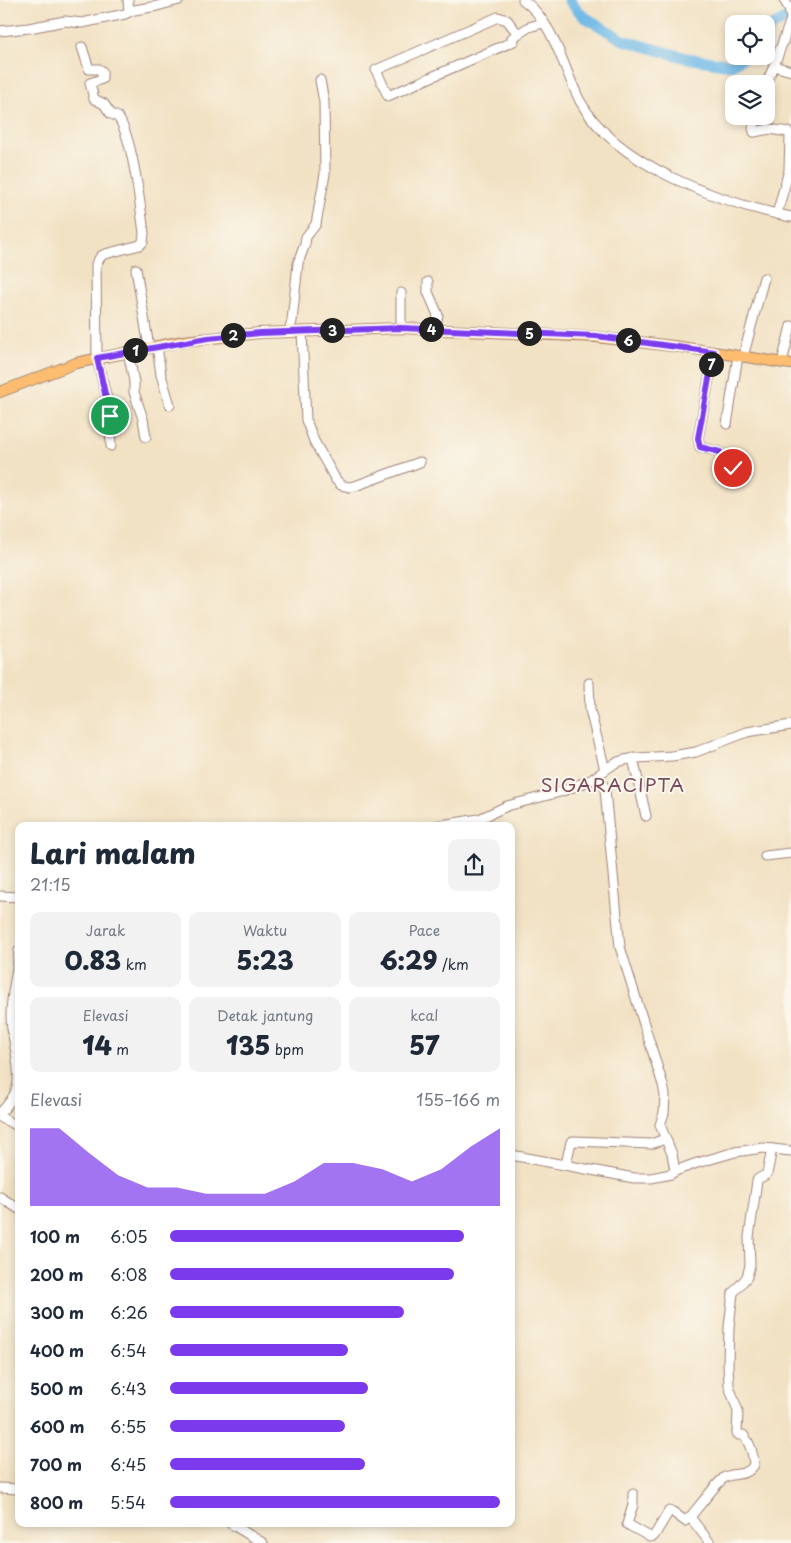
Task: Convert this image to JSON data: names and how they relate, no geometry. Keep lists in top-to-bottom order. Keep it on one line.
{"districts":["SIGARACIPTA"],"page":{"pins":["4","3","5","2","6","1","7"],"heading":["Lari malam","21:15"],"stats":[["Jarak","0.83 km"],["Waktu","5:23"],["Pace","6:29 /km"],["Elevasi","14 m"],["Detak jantung","135 bpm"],["kcal","57"]],"chart":["Elevasi","155–166 m"],"list":[{"name":"100 m","note":"6:05"},{"name":"200 m","note":"6:08"},{"name":"300 m","note":"6:26"},{"name":"400 m","note":"6:54"},{"name":"500 m","note":"6:43"},{"name":"600 m","note":"6:55"},{"name":"700 m","note":"6:45"},{"name":"800 m","note":"5:54"}]}}
